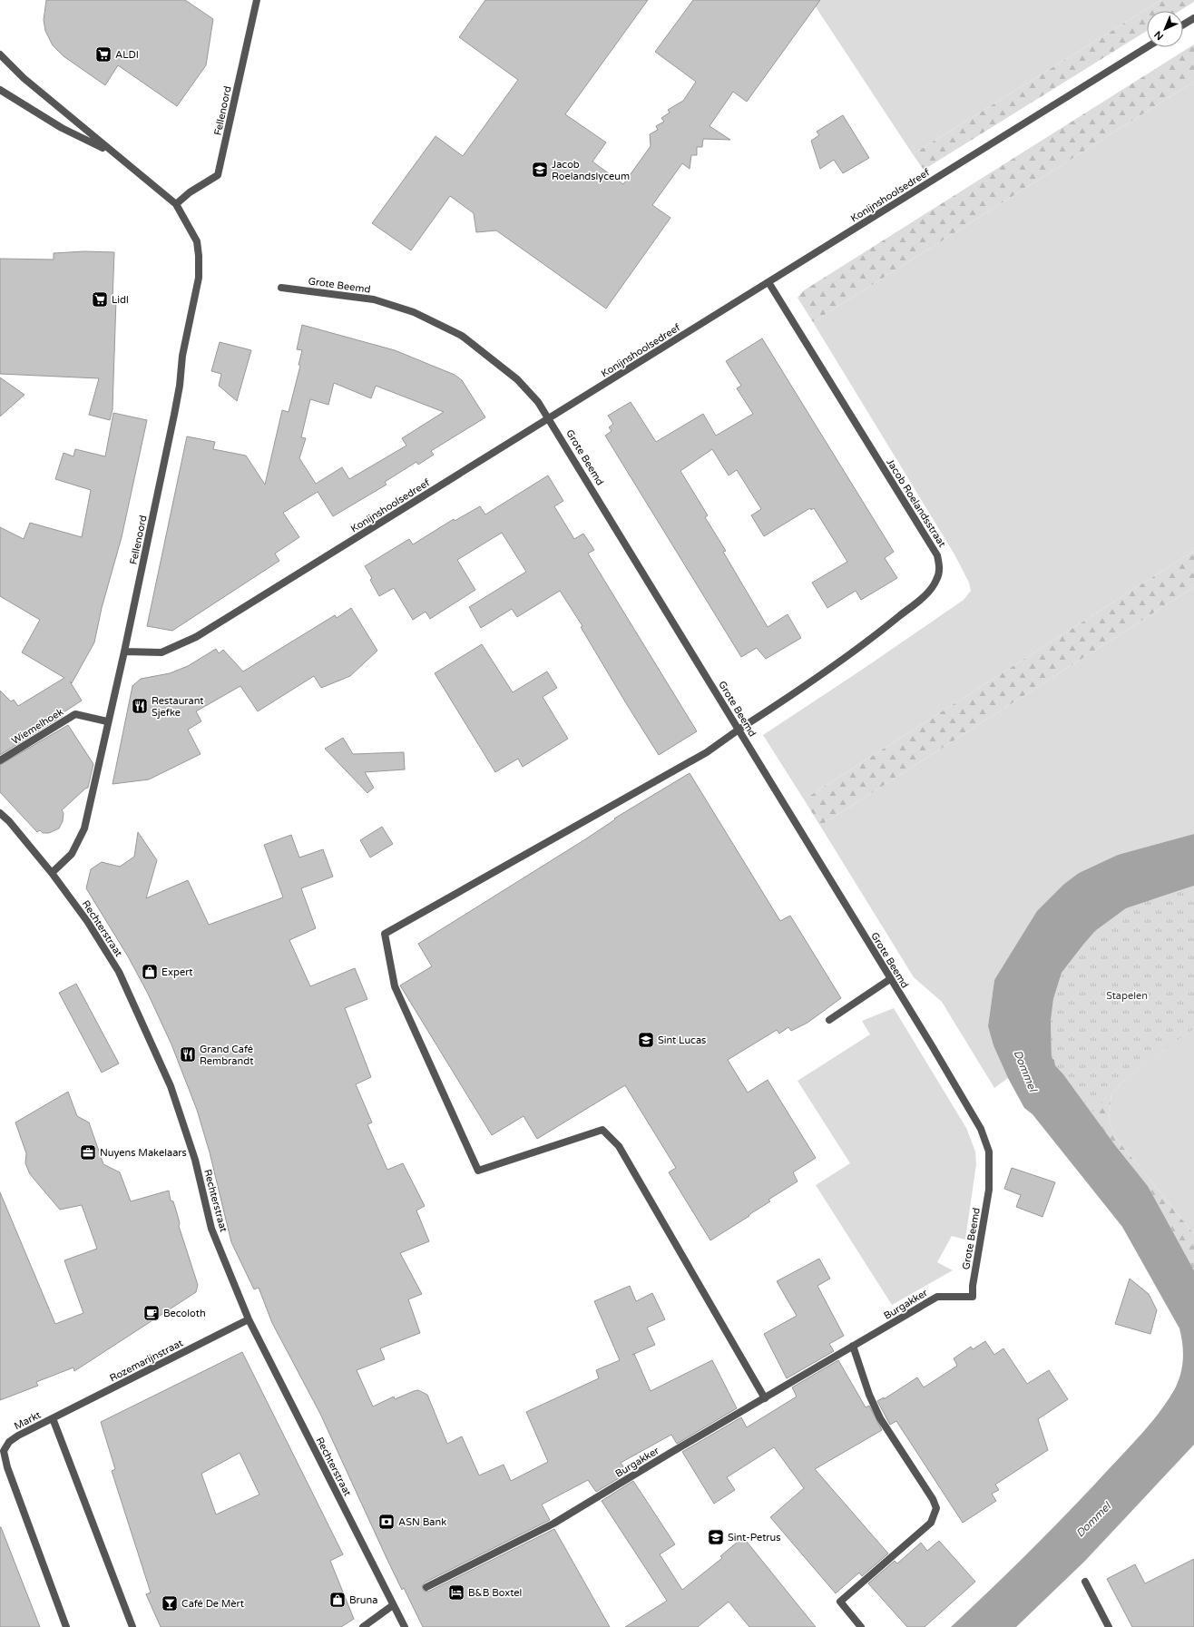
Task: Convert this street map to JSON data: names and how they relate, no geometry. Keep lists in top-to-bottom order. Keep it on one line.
{"streets":{"street":["Fellenoord","Konijnshoolsedreef","Grote Beemd","Jacob Roelandsstraat","Wiemelhoek","Rechterstraat","Burgakker","Rozemarijnstraat","Markt"]},"crossings":[["Fellenoord","Konijnshoolsedreef"],["Fellenoord","Wiemelhoek"],["Fellenoord","Rechterstraat"],["Konijnshoolsedreef","Grote Beemd"],["Konijnshoolsedreef","Jacob Roelandsstraat"],["Grote Beemd","Jacob Roelandsstraat"],["Grote Beemd","Burgakker"],["Jacob Roelandsstraat","Burgakker"],["Rechterstraat","Rozemarijnstraat"],["Rozemarijnstraat","Markt"]],"water":["Dommel"],"parks":["Stapelen"],"places":{"supermarket":["ALDI","Lidl"],"school or university":["Jacob Roelandslyceum","Sint Lucas","Sint-Petrus"],"restaurant":["Restaurant Sjefke","Grand Café Rembrandt"],"shop":["Expert","Bruna"],"office":["Nuyens Makelaars"],"cafe":["Becoloth"],"bank":["ASN Bank"],"hotel":["B&B Boxtel"],"bar":["Café De Mèrt"]},"north":"bottom left"}
